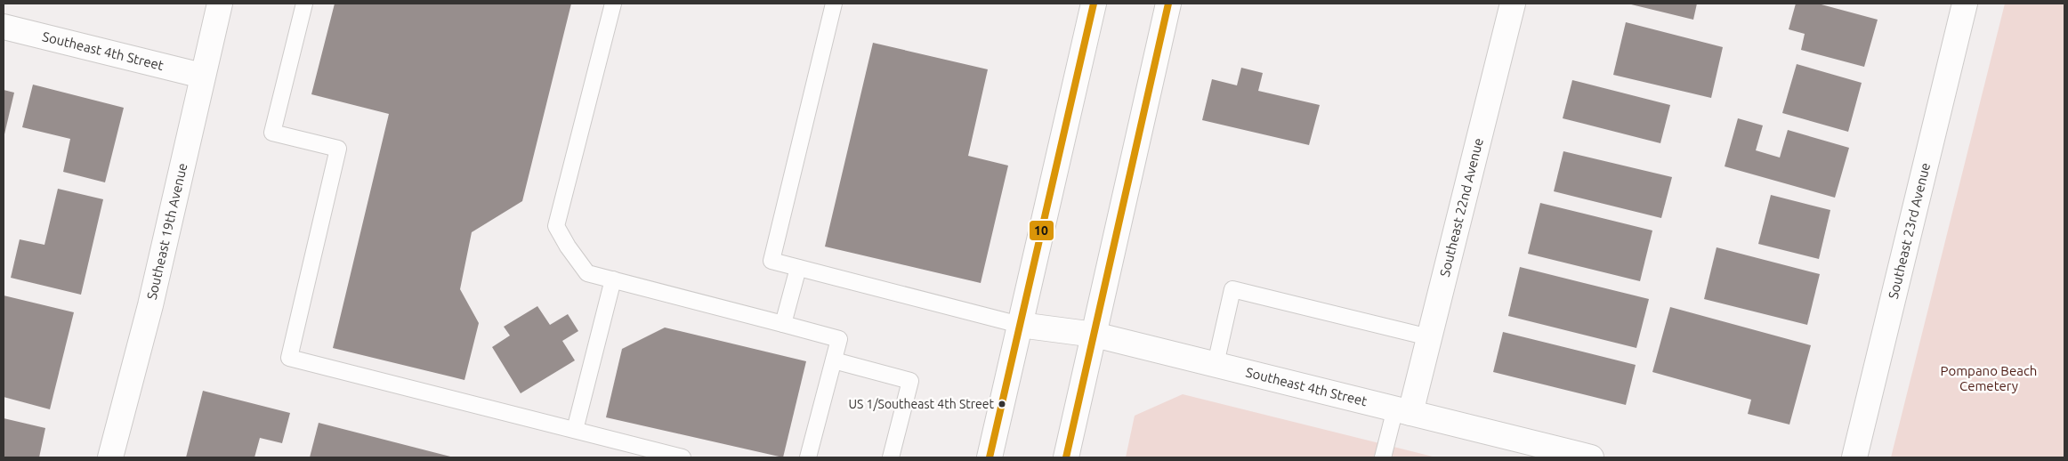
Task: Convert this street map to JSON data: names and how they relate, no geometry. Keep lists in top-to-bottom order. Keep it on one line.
{"streets":{"street":["Southeast 4th Street","Southeast 22nd Avenue","Southeast 19th Avenue","Southeast 23rd Avenue"]},"crossings":[["Southeast 4th Street","Southeast 22nd Avenue"],["Southeast 4th Street","Southeast 19th Avenue"]],"parks":["Pompano Beach Cemetery"],"places":["US 1/Southeast 4th Street"],"lines":["transit line 10"]}
